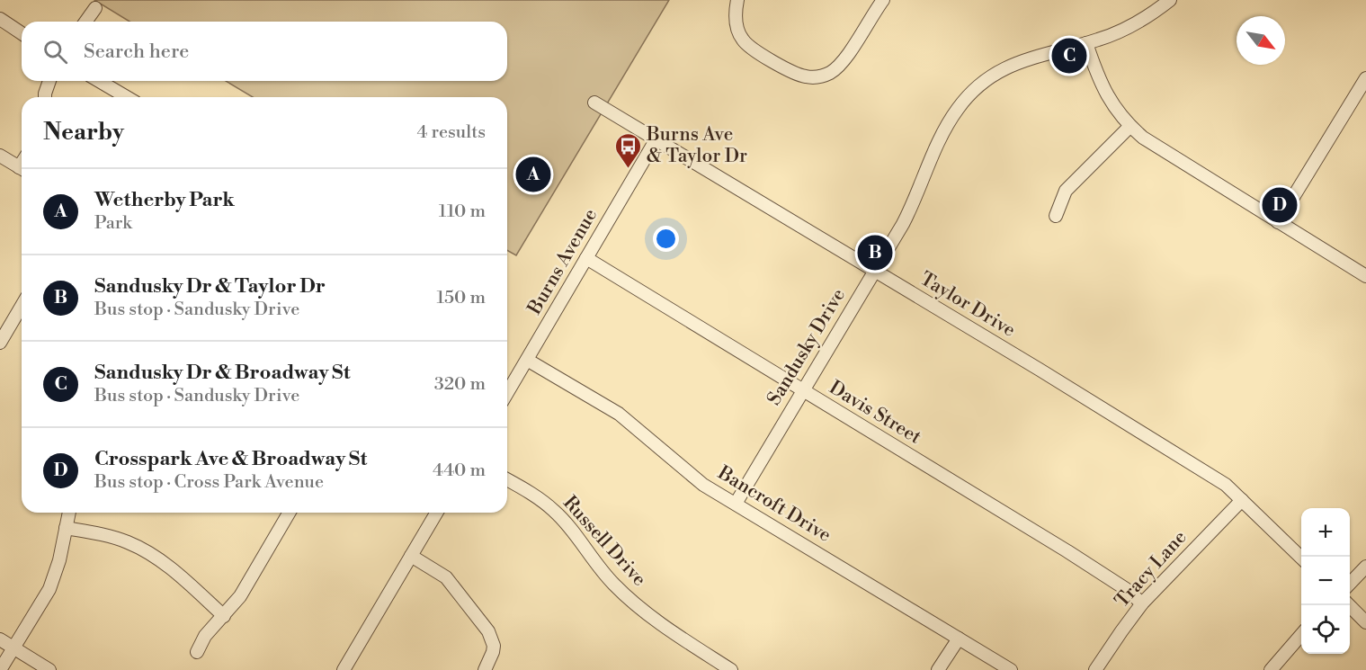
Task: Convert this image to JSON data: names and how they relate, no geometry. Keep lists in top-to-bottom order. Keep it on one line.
{"streets":{"street":["Burns Avenue","Taylor Drive","Sandusky Drive","Davis Street","Bancroft Drive","Russell Drive","Tracy Lane"]},"crossings":[["Burns Avenue","Taylor Drive"],["Burns Avenue","Davis Street"],["Burns Avenue","Bancroft Drive"],["Taylor Drive","Sandusky Drive"],["Taylor Drive","Tracy Lane"],["Sandusky Drive","Davis Street"],["Sandusky Drive","Bancroft Drive"],["Davis Street","Tracy Lane"]],"places":{"bus stop":["Burns Ave & Taylor Dr"]},"north":"bottom right","page":{"search":"Search here","pins":["C","A","D","B"],"heading":["Nearby","4 results"],"list":[{"mark":"A","name":"Wetherby Park","note":"Park","value":"110 m"},{"mark":"B","name":"Sandusky Dr & Taylor Dr","note":"Bus stop · Sandusky Drive","value":"150 m"},{"mark":"C","name":"Sandusky Dr & Broadway St","note":"Bus stop · Sandusky Drive","value":"320 m"},{"mark":"D","name":"Crosspark Ave & Broadway St","note":"Bus stop · Cross Park Avenue","value":"440 m"}],"map_buttons":["+","−"]}}
